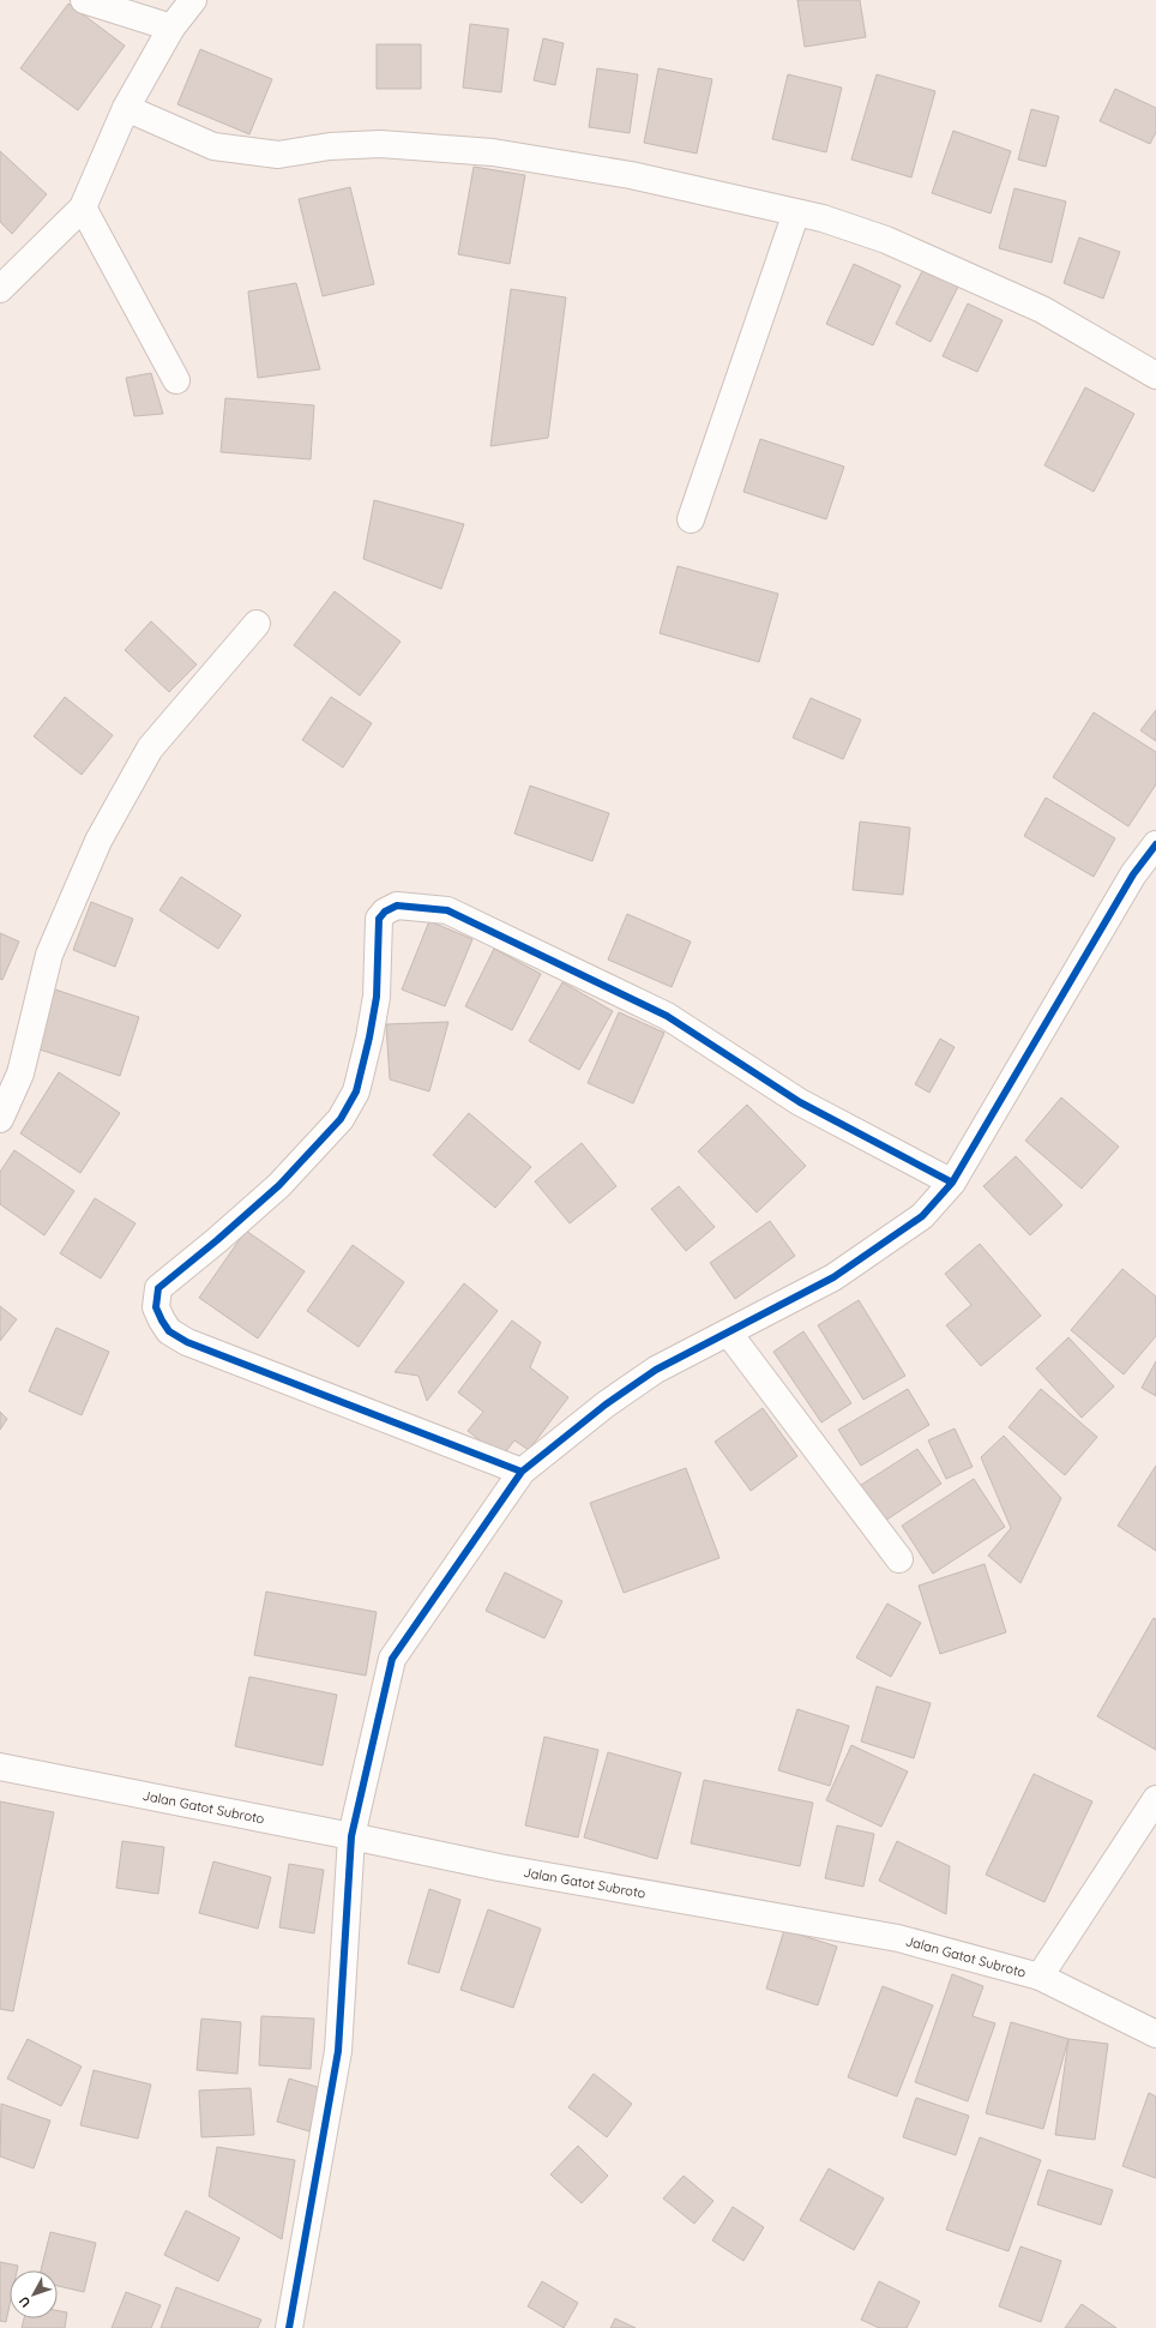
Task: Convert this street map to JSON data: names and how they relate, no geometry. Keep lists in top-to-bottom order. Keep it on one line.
{"streets":{"street":["Jalan Gatot Subroto"]},"north":"bottom left"}
